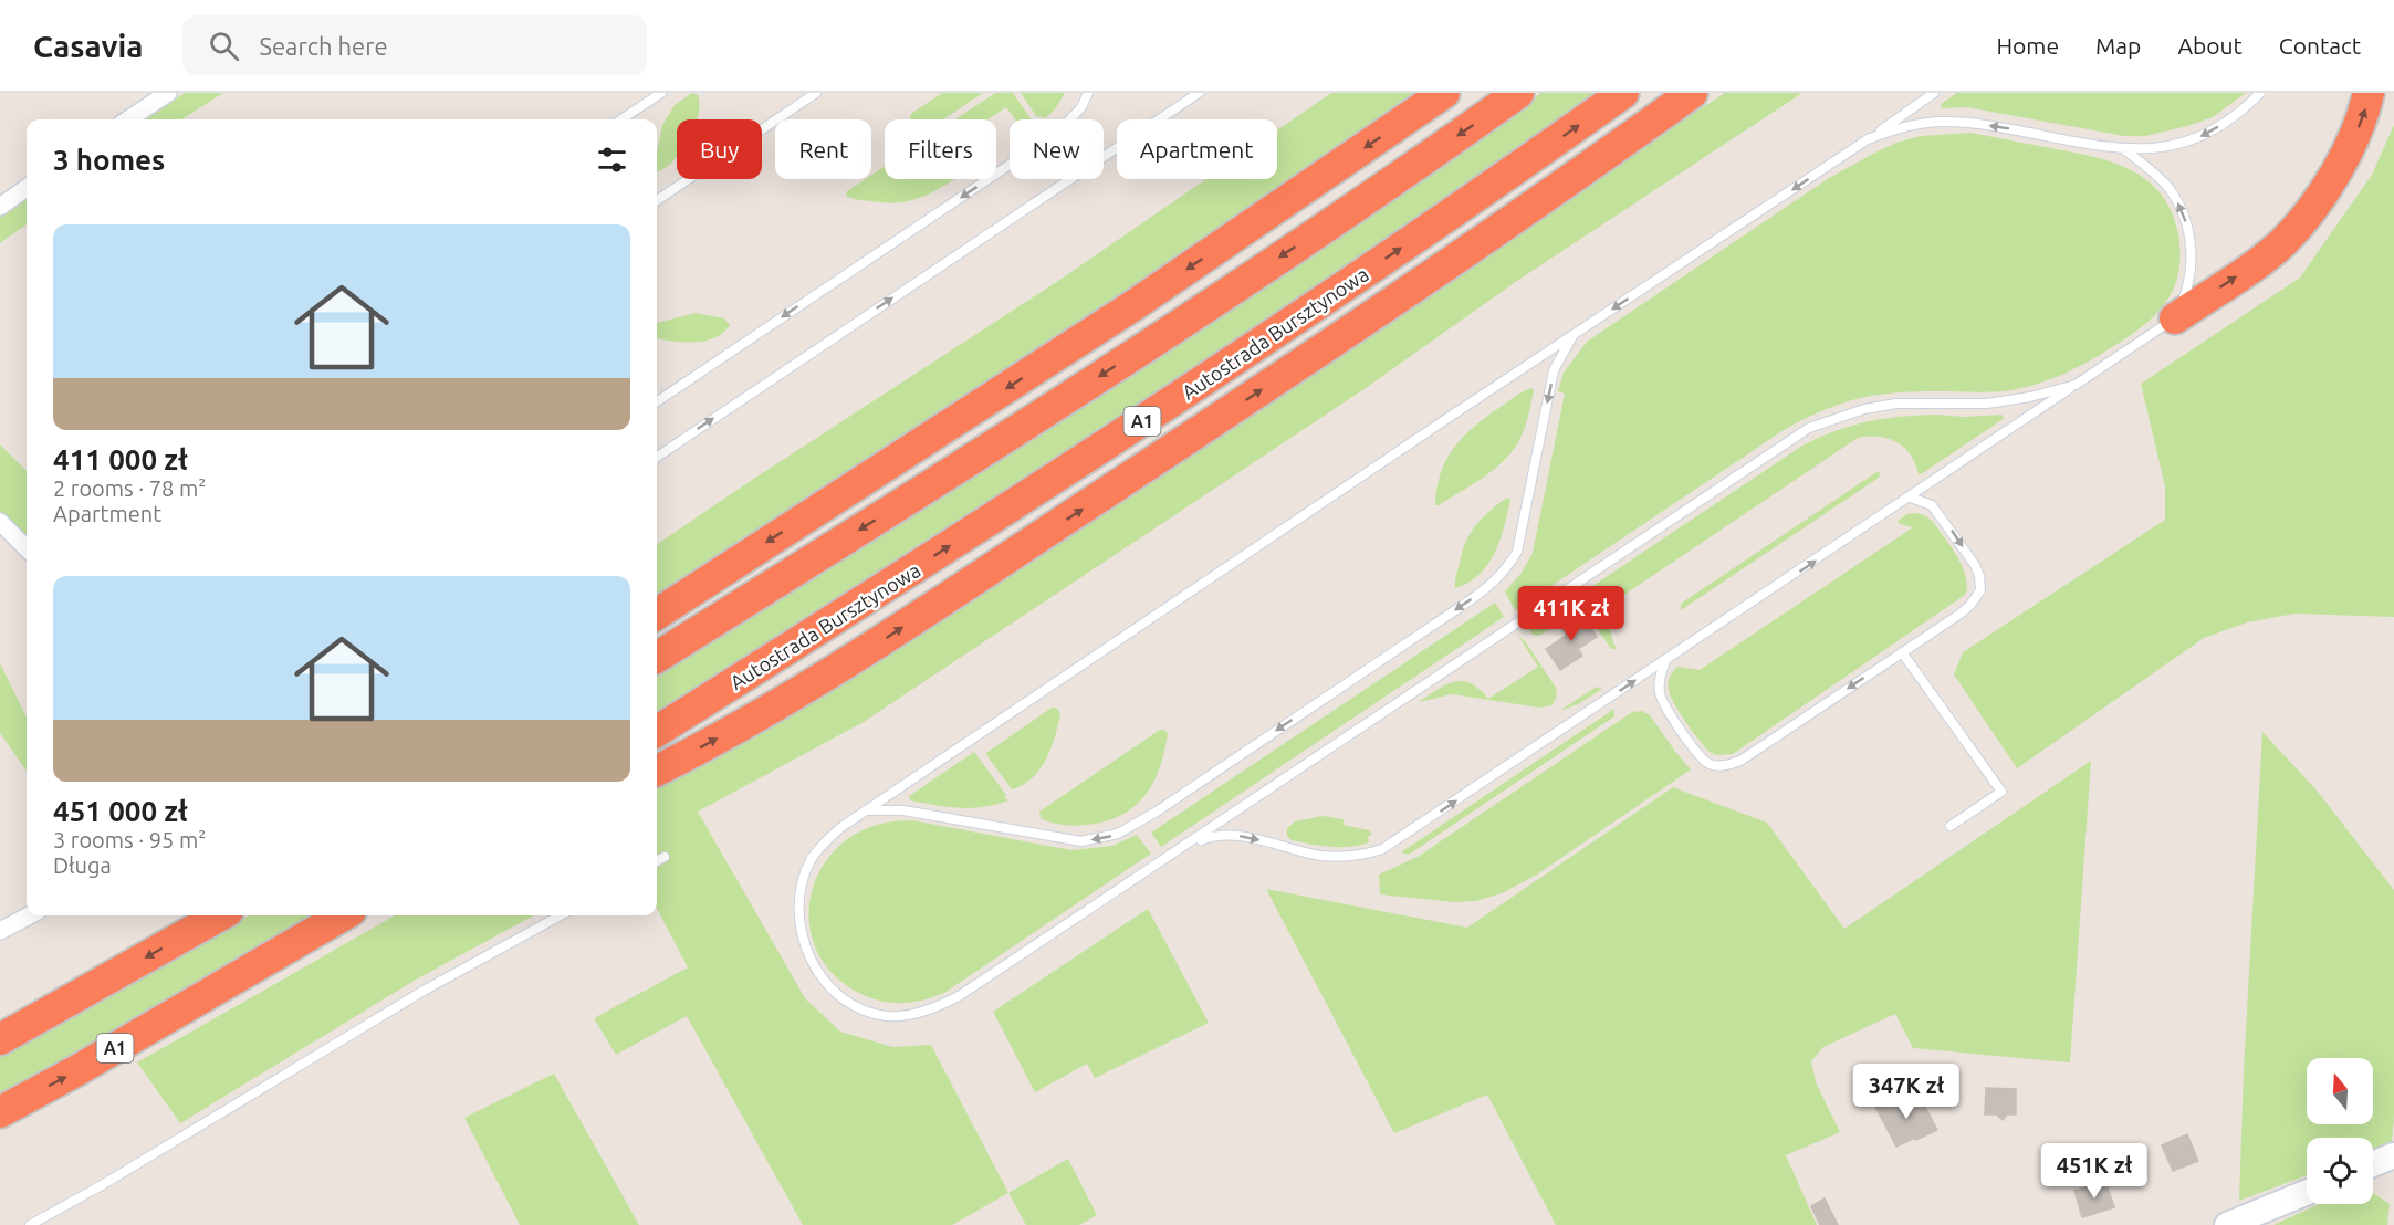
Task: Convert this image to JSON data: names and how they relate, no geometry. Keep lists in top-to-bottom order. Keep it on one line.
{"streets":{"highway":["Autostrada Bursztynowa","A1"]},"north":"top","page":{"header":"Casavia","search":"Search here","nav":["Home","Map","About","Contact"],"chip":["Buy","Rent","Filters","New","Apartment"],"heading":"3 homes","list":[{"name":"411 000 zł","note":"2 rooms · 78 m² · Apartment"},{"name":"451 000 zł","note":"3 rooms · 95 m² · Długa"}],"price":["411K zł","347K zł","451K zł"]}}
